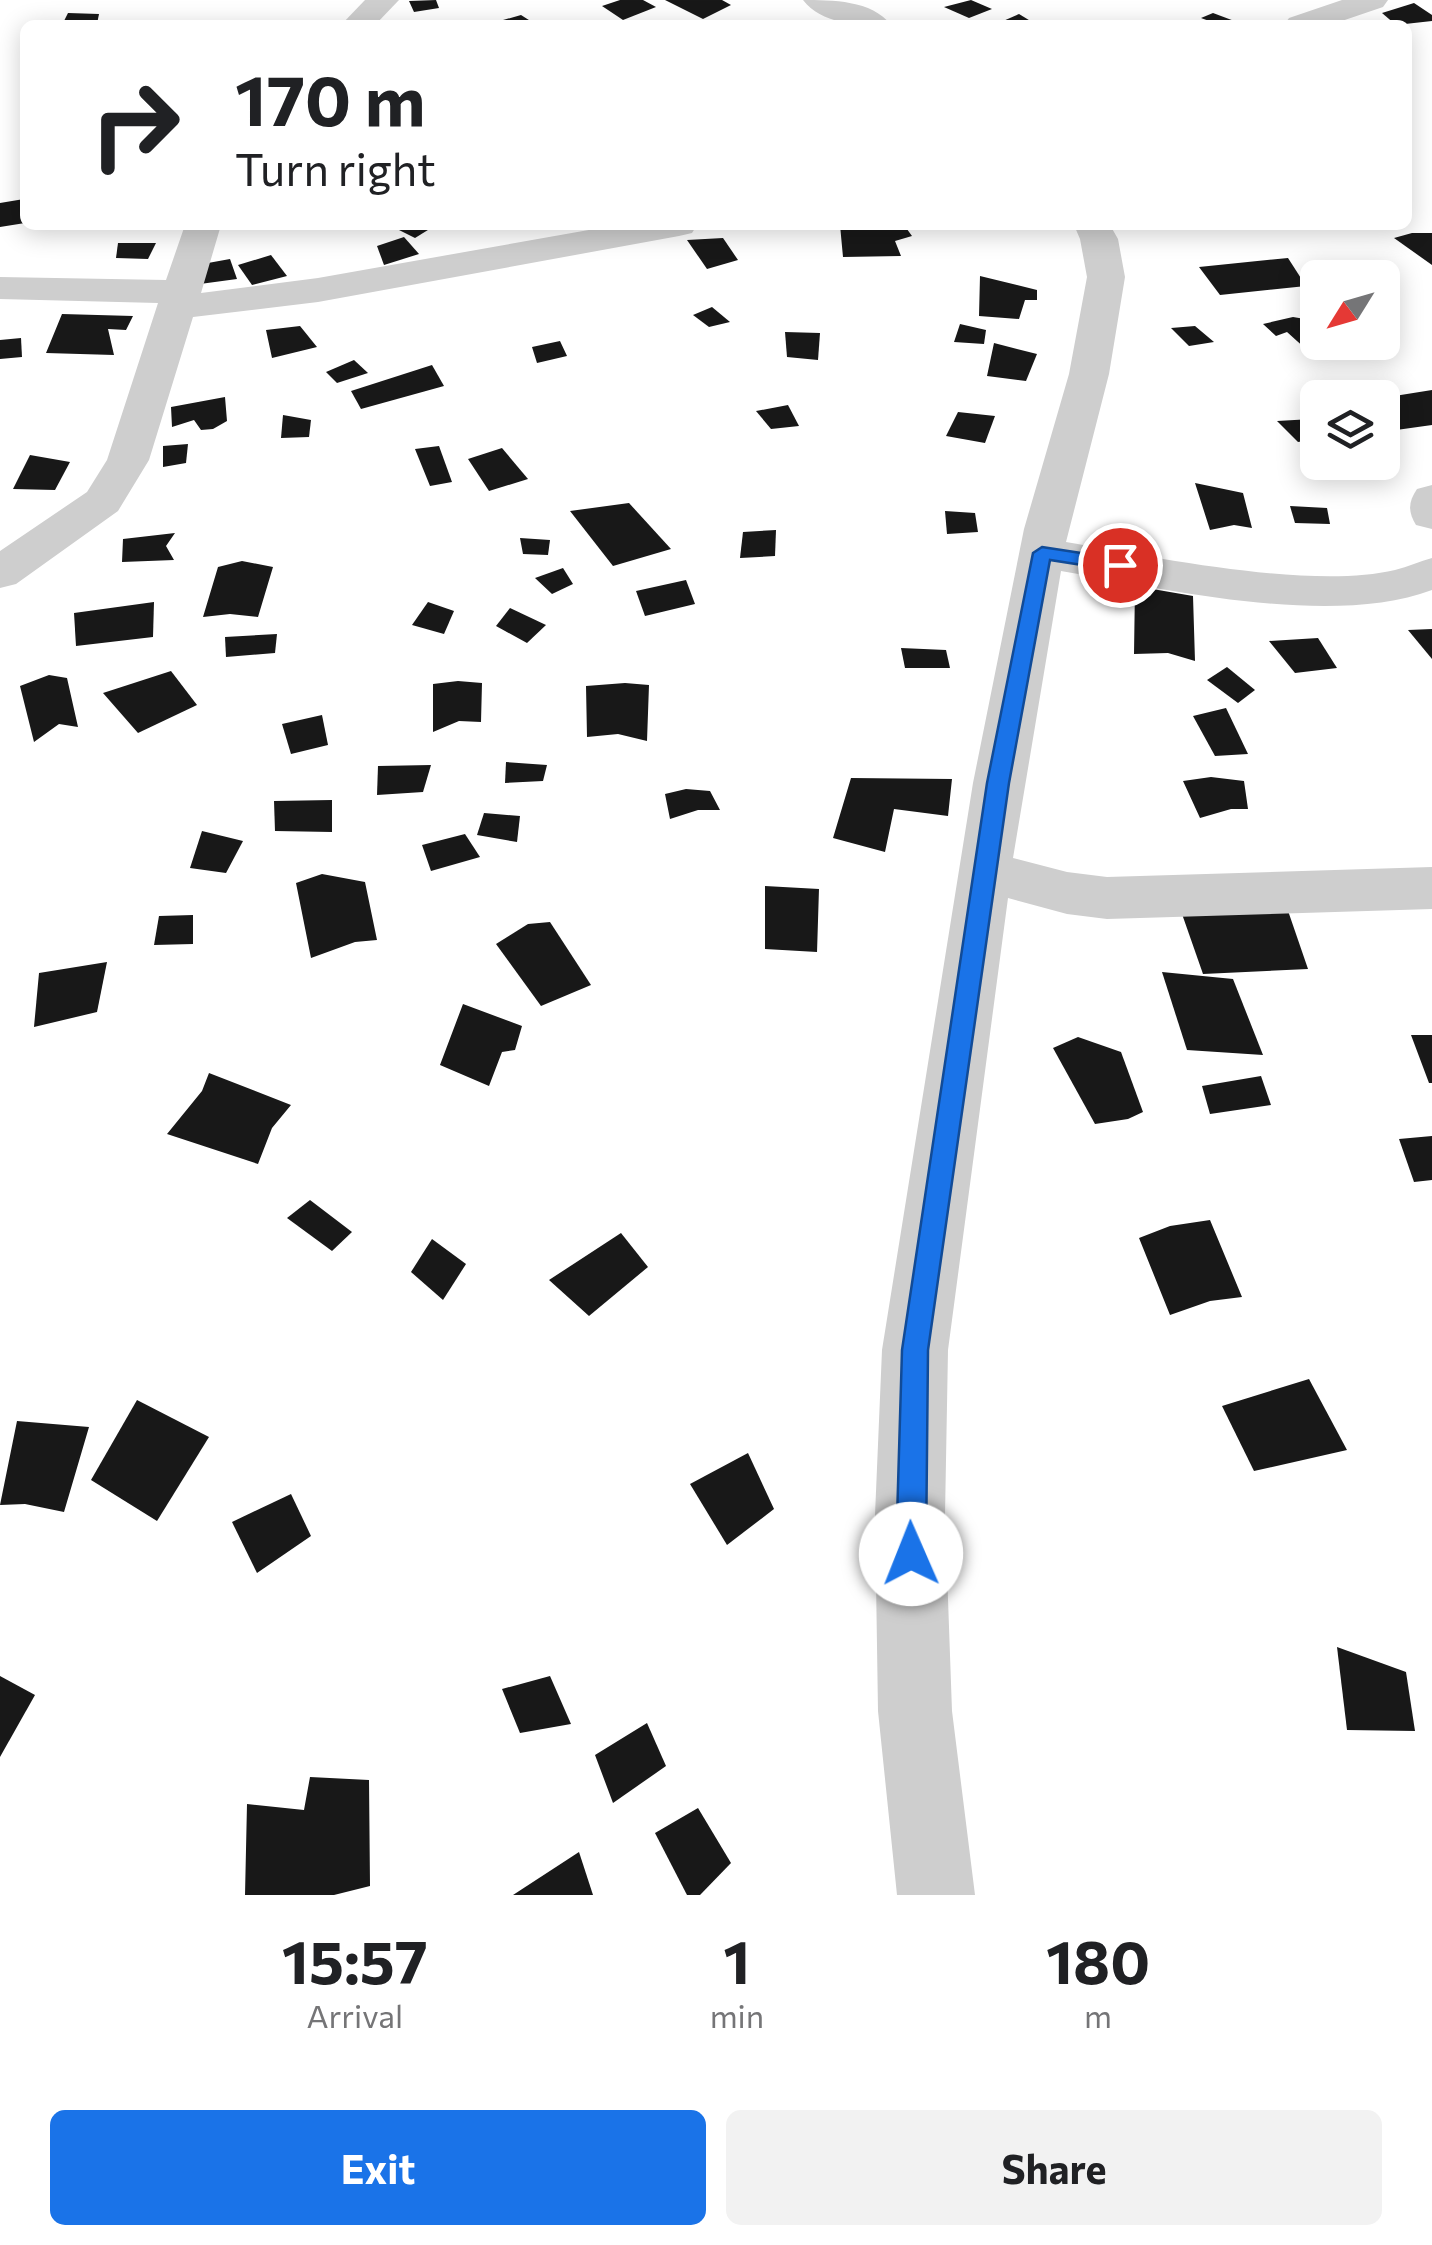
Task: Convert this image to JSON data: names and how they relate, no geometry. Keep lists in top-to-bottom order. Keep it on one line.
{"north":"bottom left","page":{"turn":["170 m","Turn right"],"eta":["15:57","Arrival","1","min","180","m"],"buttons":["Exit","Share"]}}
